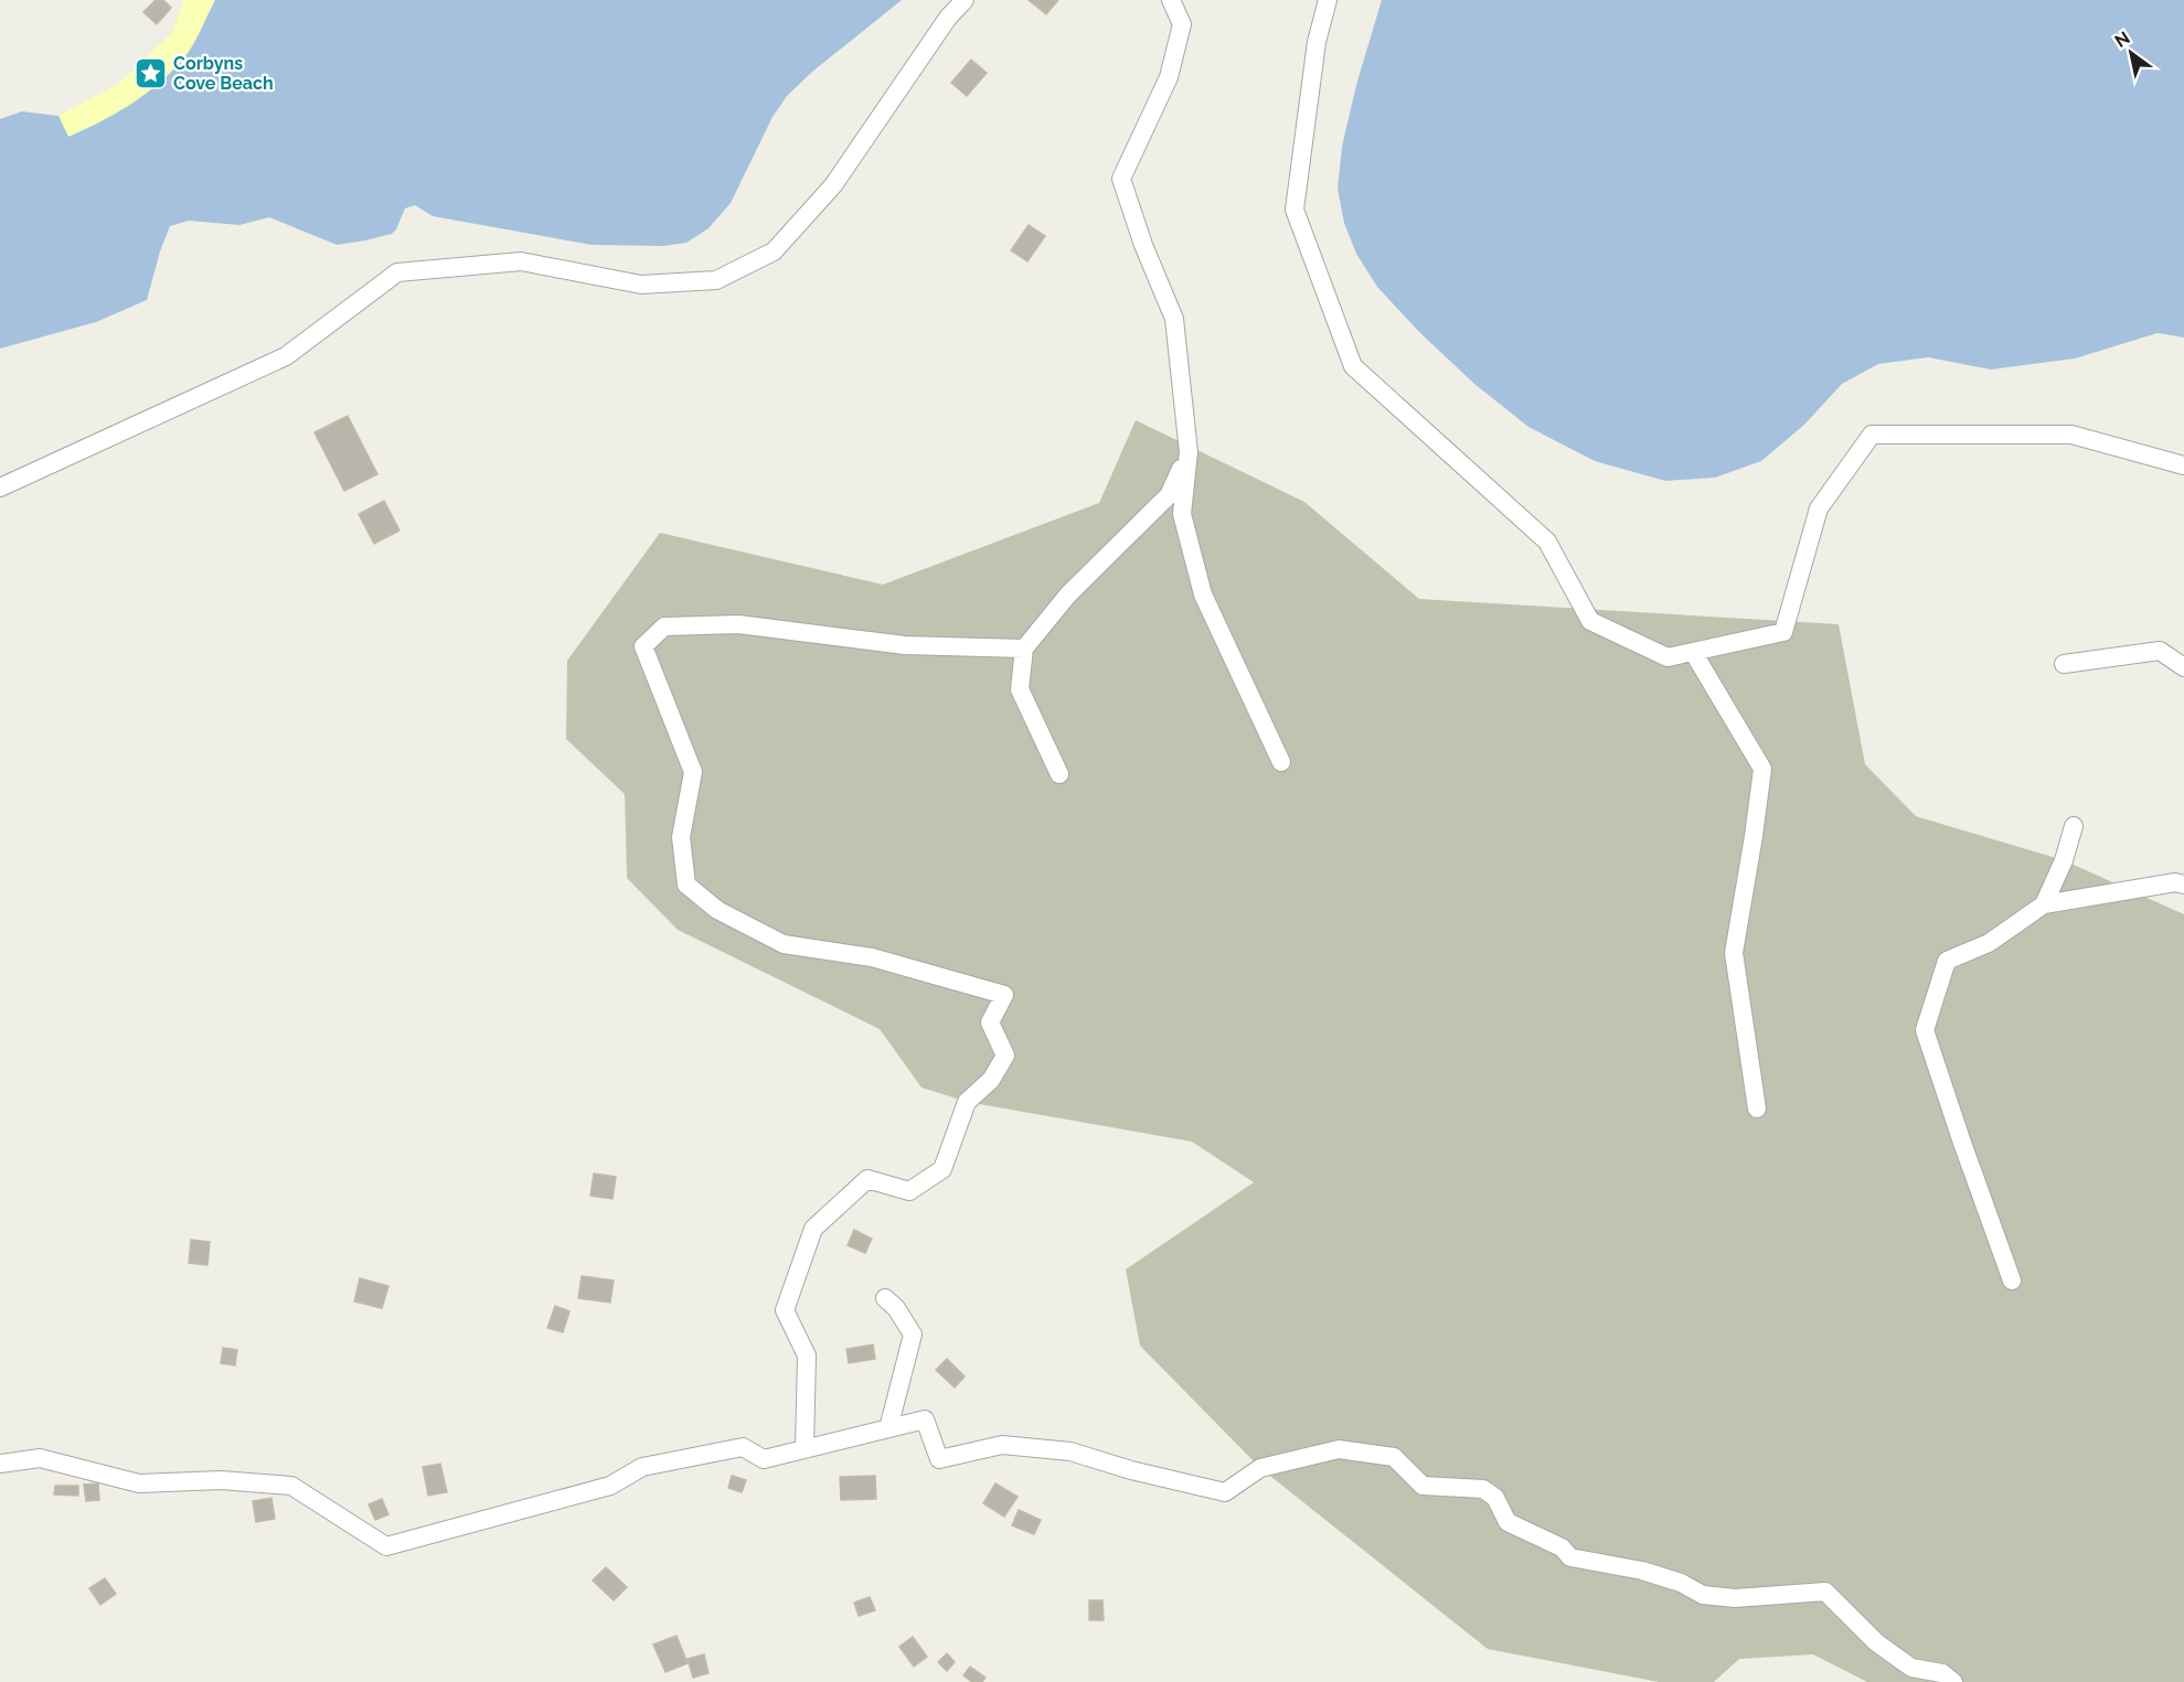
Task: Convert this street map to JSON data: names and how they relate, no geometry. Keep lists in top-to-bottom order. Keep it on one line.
{"places":{"place":["Corbyns Cove Beach"]},"north":"top left"}
